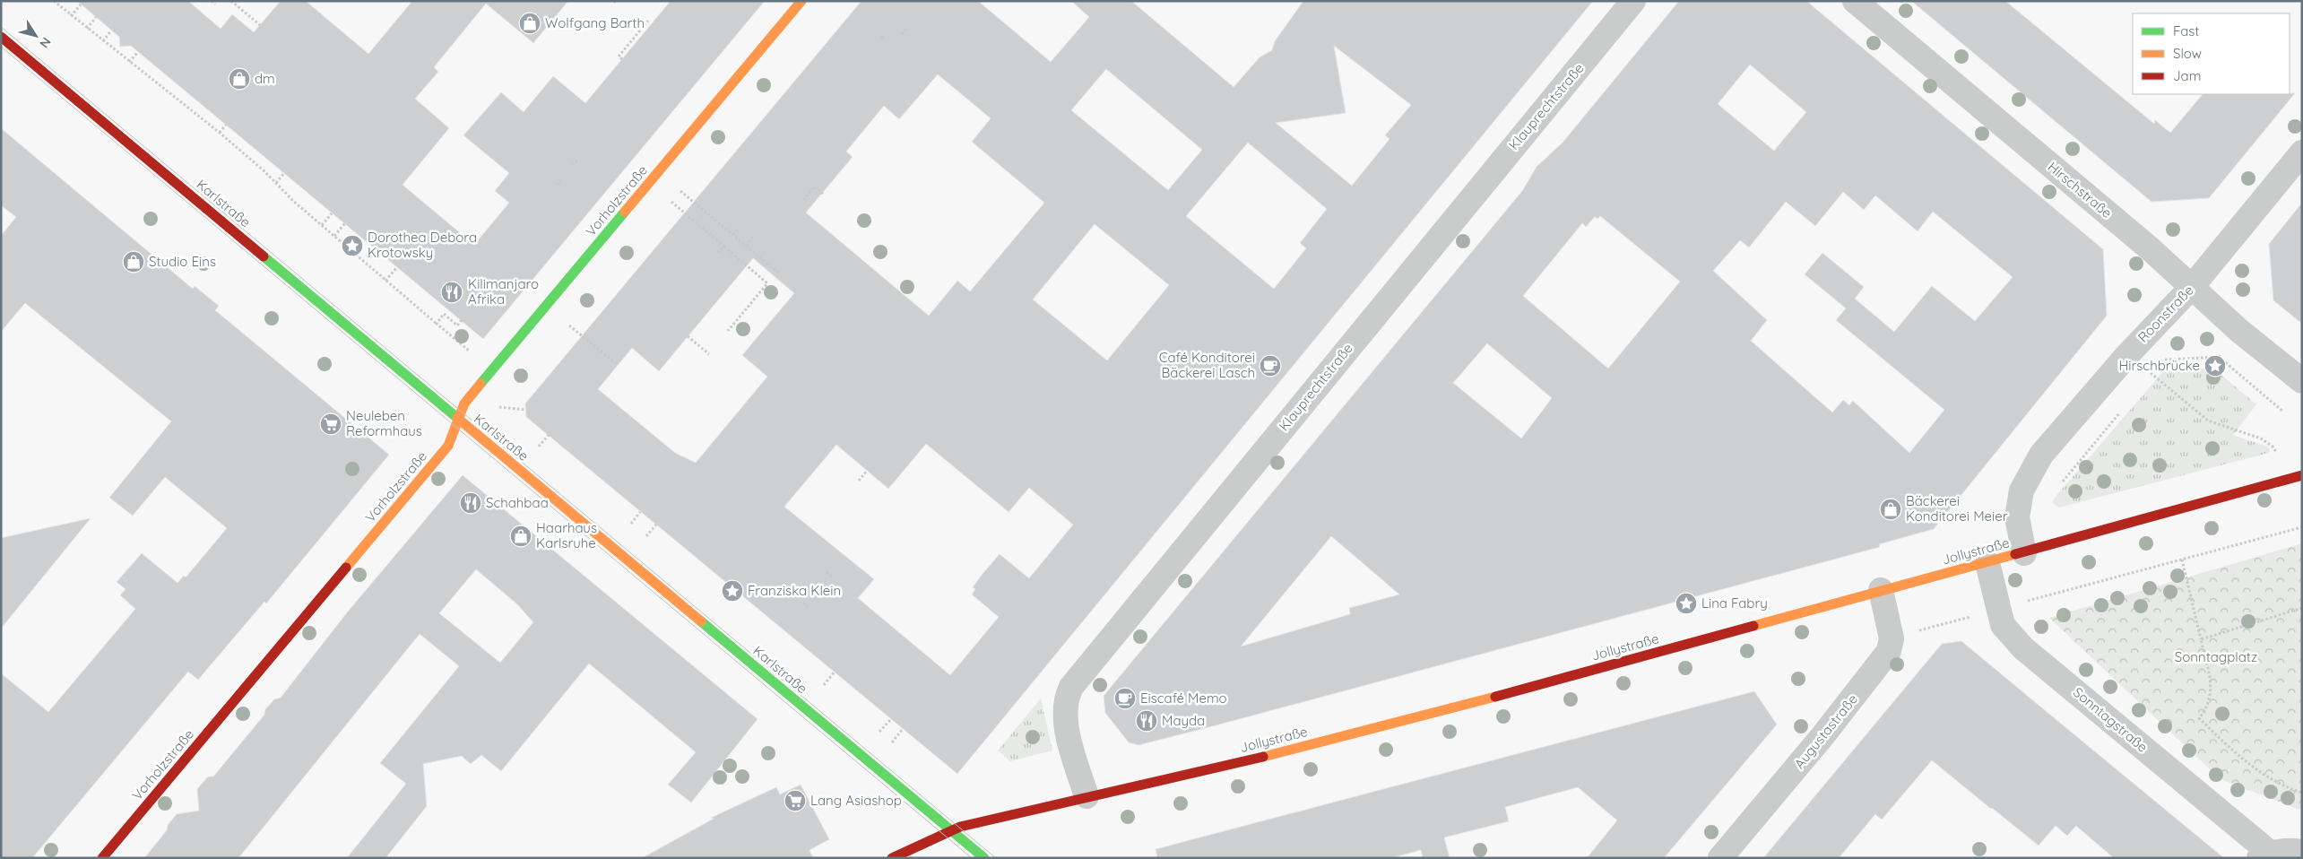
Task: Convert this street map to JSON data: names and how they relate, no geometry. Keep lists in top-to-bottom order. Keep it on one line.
{"streets":{"street":["Klauprechtstraße","Hirschstraße","Vorholzstraße","Karlstraße","Roonstraße","Jollystraße","Sonntagstraße","Augustastraße"]},"crossings":[["Klauprechtstraße","Jollystraße"],["Hirschstraße","Roonstraße"],["Vorholzstraße","Karlstraße"],["Karlstraße","Jollystraße"],["Roonstraße","Jollystraße"],["Jollystraße","Sonntagstraße"]],"parks":["Sonntagplatz"],"places":{"shop":["Wolfgang Barth","dm","Studio Eins","Bäckerei Konditorei Meier","Haarhaus Karlsruhe"],"place":["Dorothea Debora Krotowsky","Hirschbrücke","Franziska Klein","Lina Fabry"],"restaurant":["Kilimanjaro Afrika","Schahbaa","Mayda"],"cafe":["Café Konditorei Bäckerei Lasch","Eiscafé Memo"],"supermarket":["Neuleben Reformhaus","Lang Asiashop"]},"legend":["Fast","Slow","Jam"],"north":"bottom right"}
